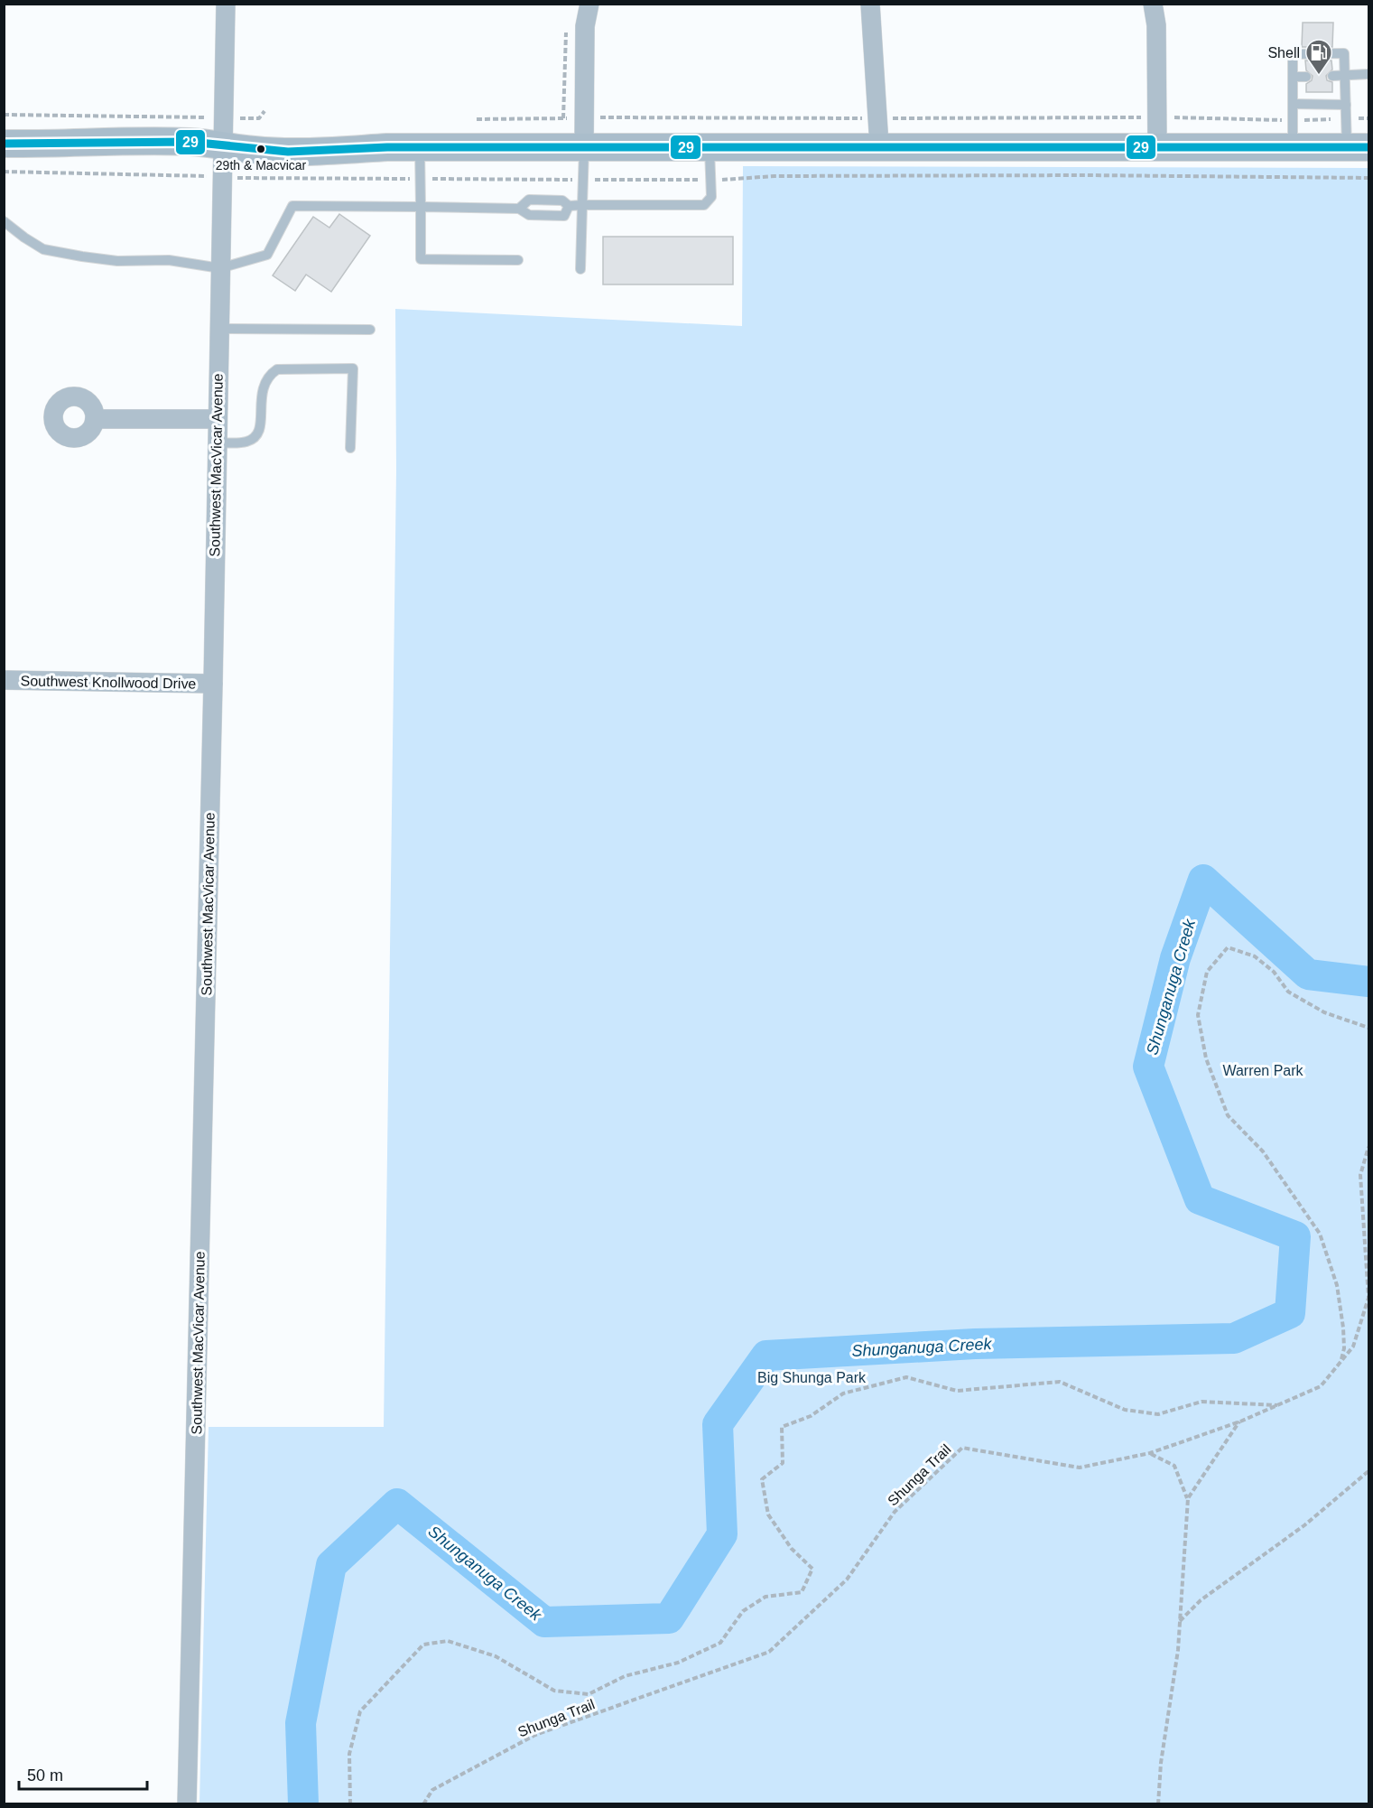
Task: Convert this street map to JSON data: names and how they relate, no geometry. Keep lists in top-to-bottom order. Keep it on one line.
{"streets":{"street":["Southwest MacVicar Avenue","Southwest Knollwood Drive"],"path":["Shunga Trail"]},"crossings":[["Southwest MacVicar Avenue","Southwest Knollwood Drive"]],"water":["Shunganuga Creek"],"parks":["Warren Park","Big Shunga Park"],"places":{"fuel station":["Shell"],"other":["29th & Macvicar"]},"lines":["transit line 29"],"scale_bar":"50 m"}
